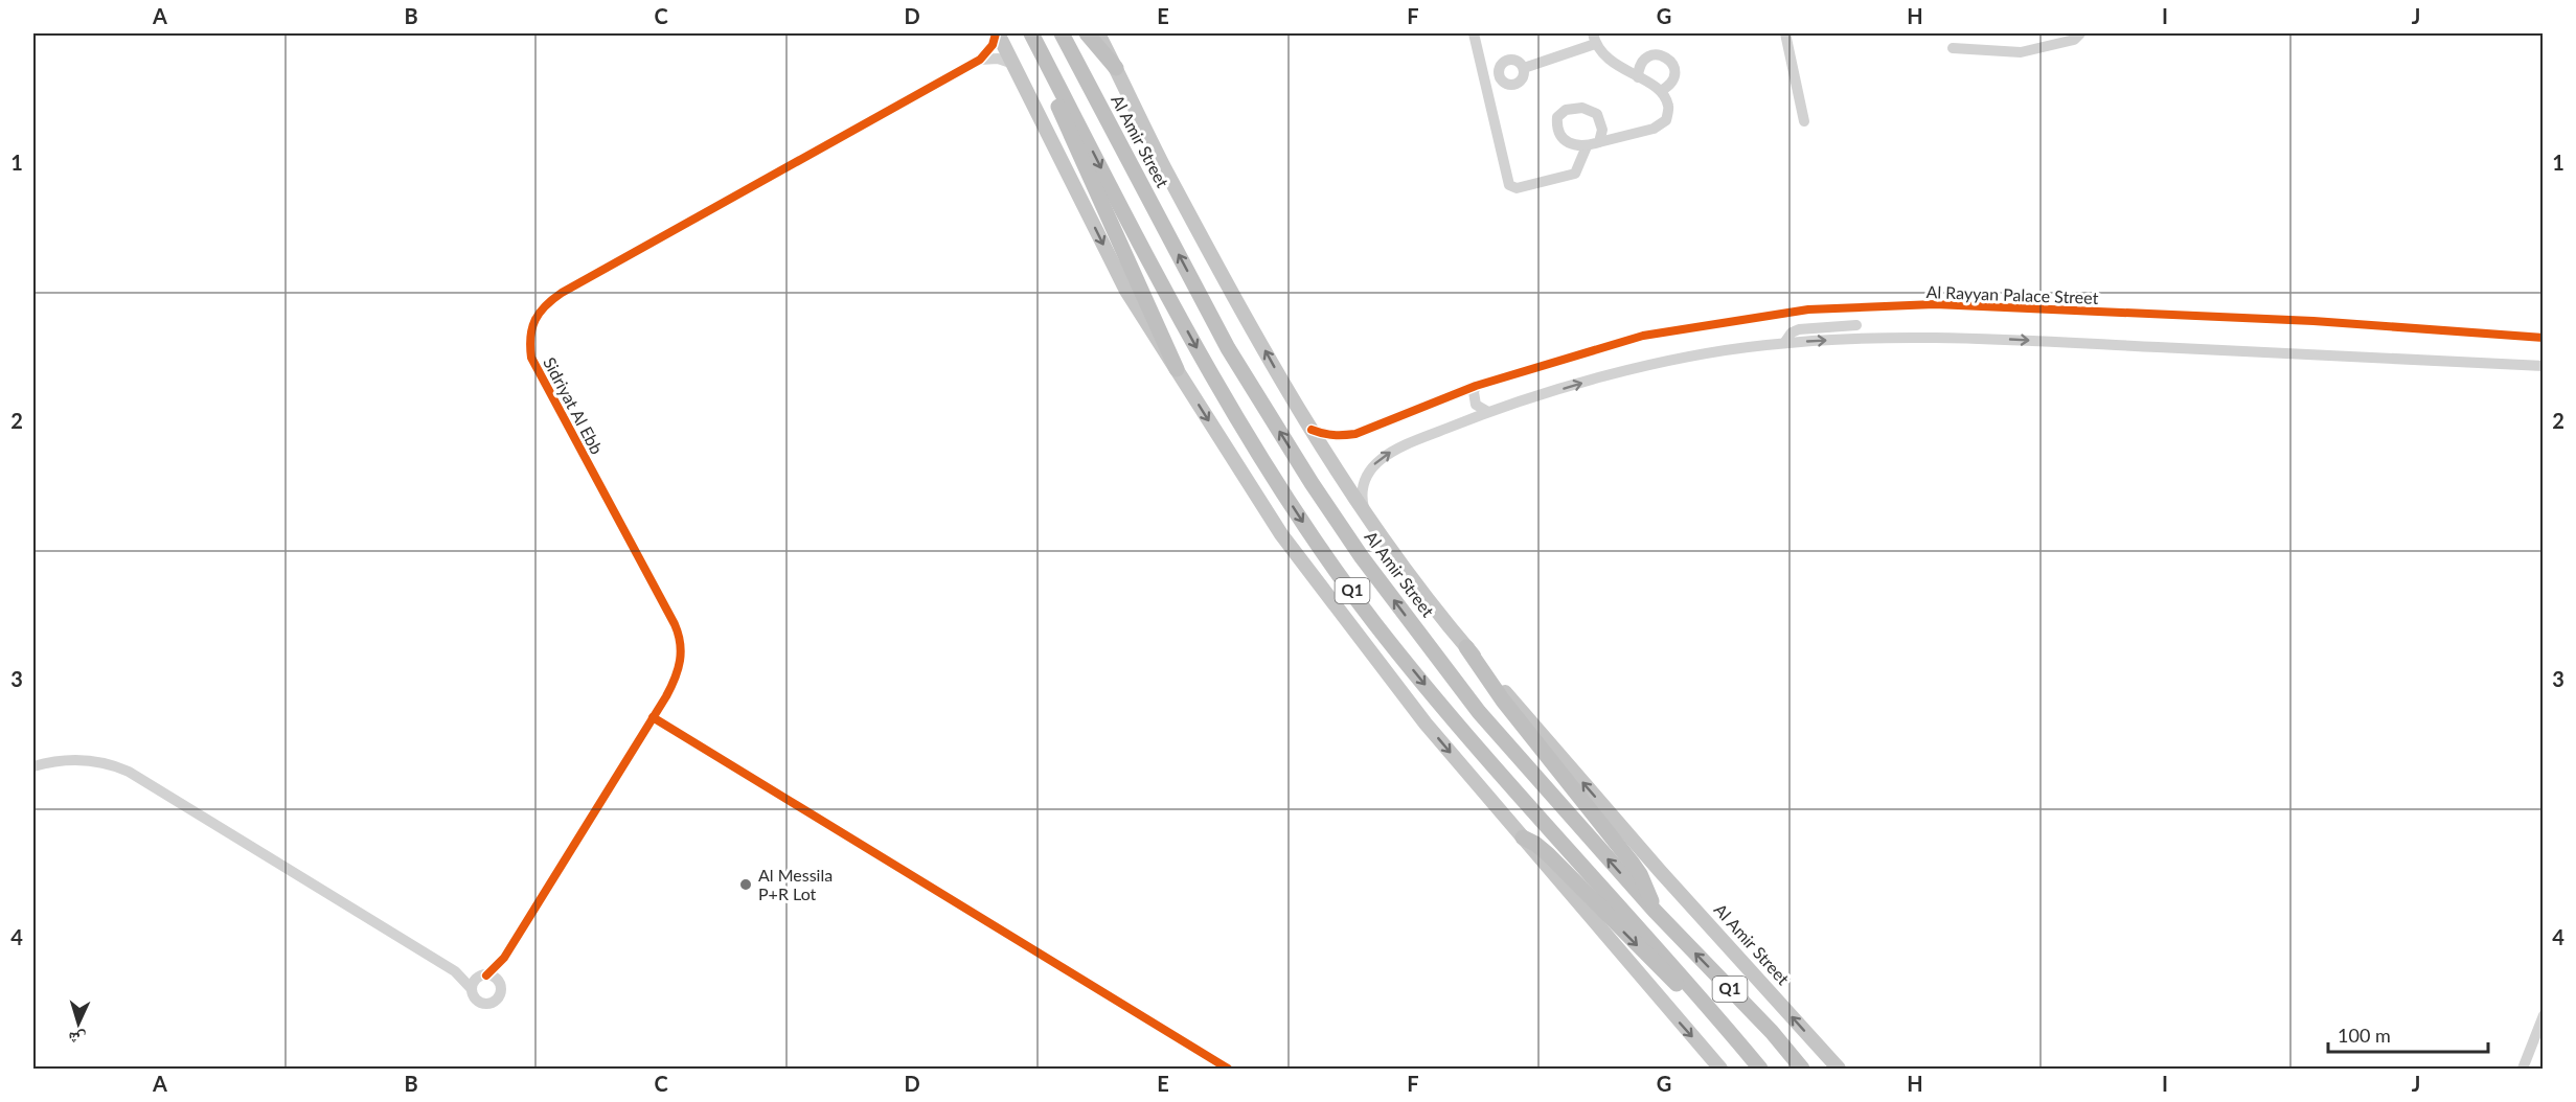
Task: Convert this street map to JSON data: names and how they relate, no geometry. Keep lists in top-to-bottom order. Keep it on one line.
{"streets":{"highway":["Al Amir Street","Q1"],"street":["Al Rayyan Palace Street","Sidriyat Al Ebb"]},"crossings":[["Al Amir Street","Al Rayyan Palace Street"]],"places":["Al Messila P+R Lot"],"scale_bar":"100 m","north":"bottom","grid":{"columns":["A","B","C","D","E","F","G","H","I","J"],"rows":["1","2","3","4"]}}
